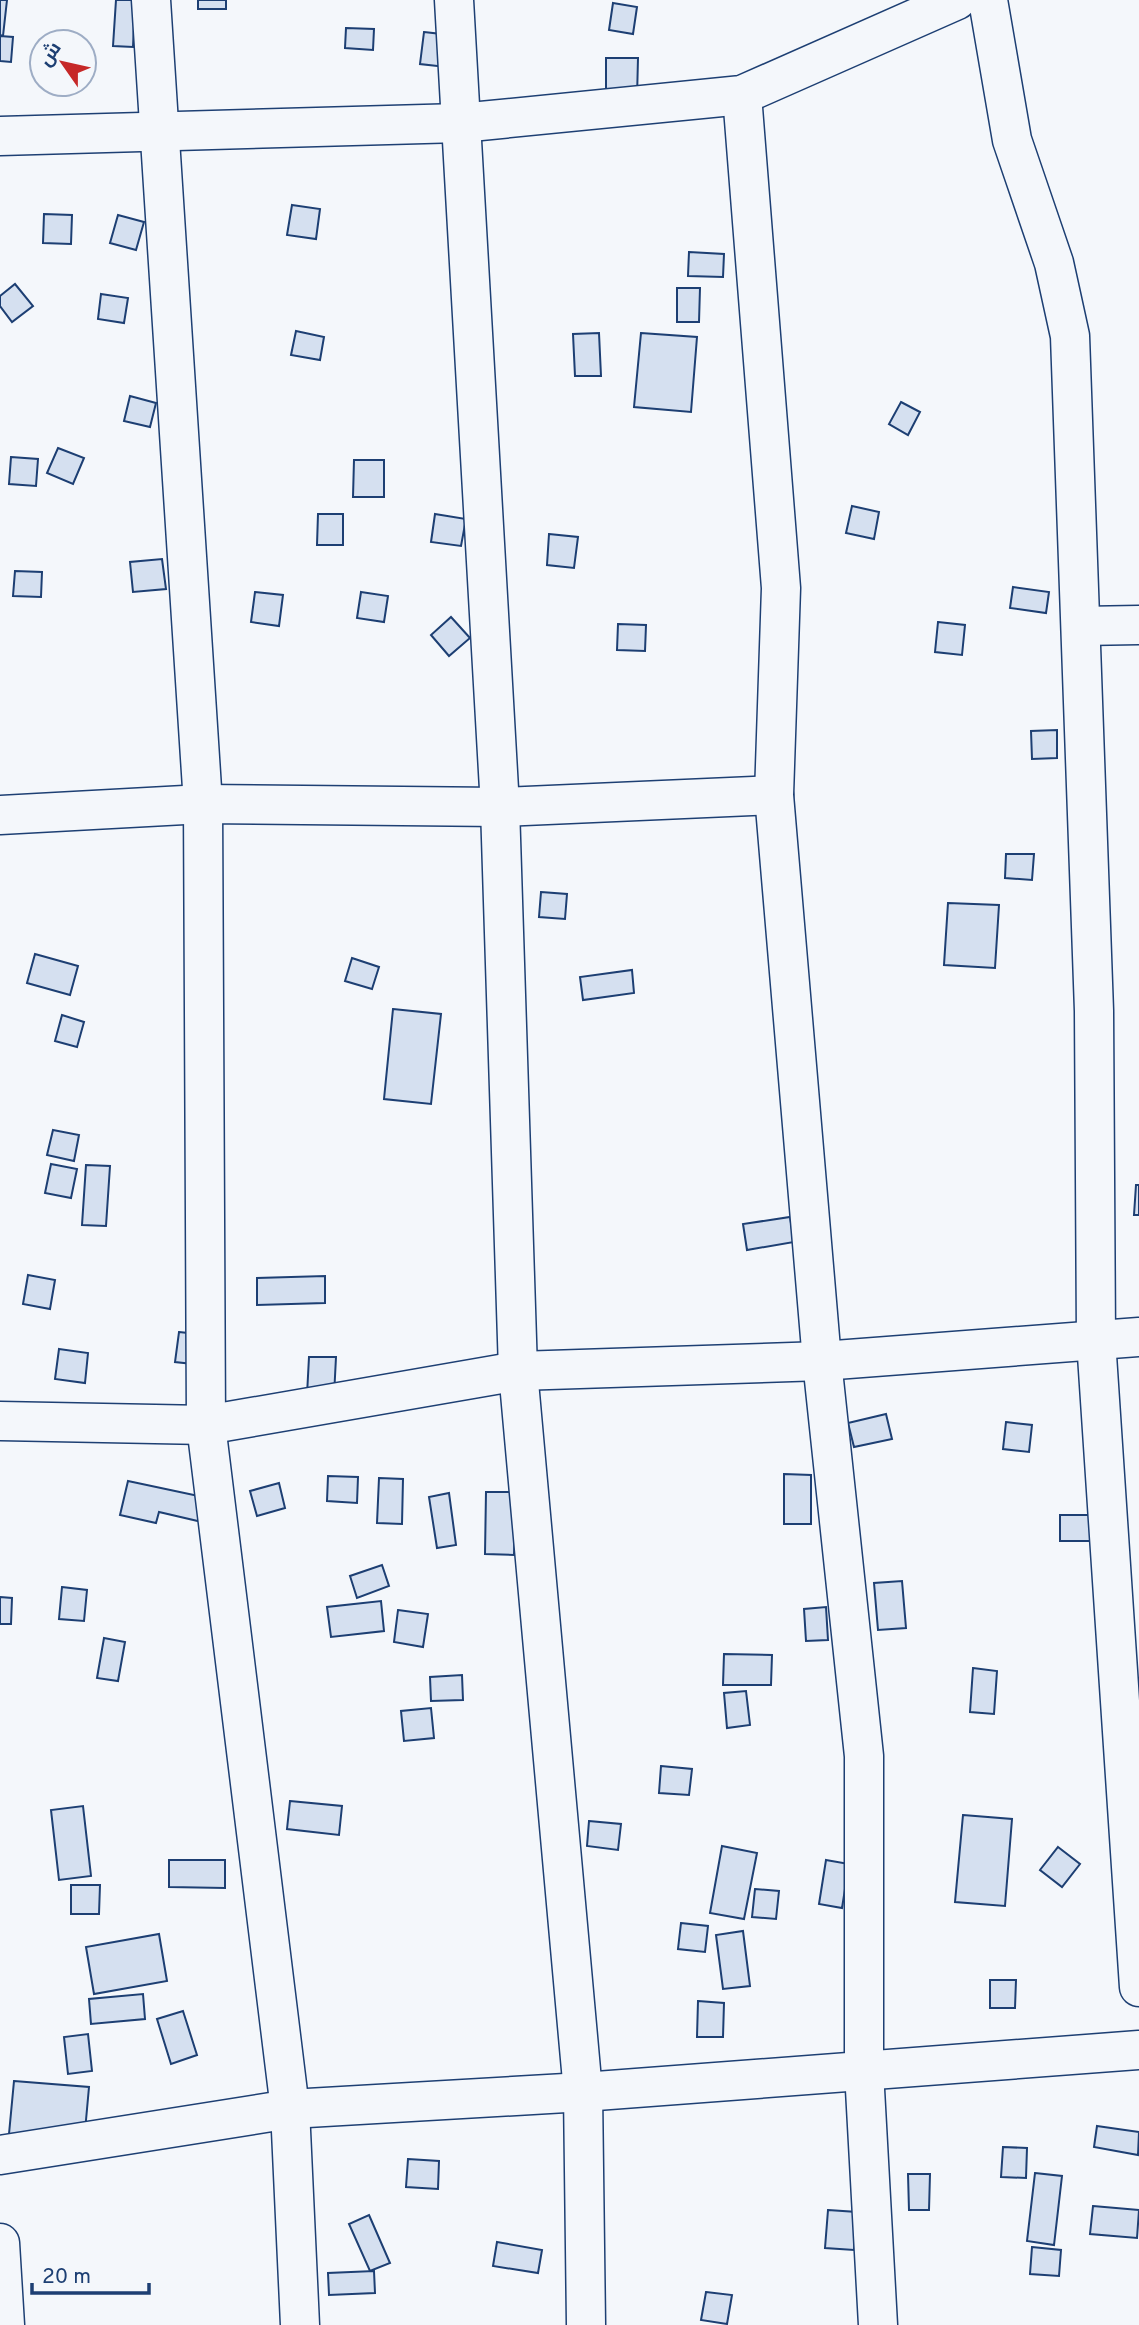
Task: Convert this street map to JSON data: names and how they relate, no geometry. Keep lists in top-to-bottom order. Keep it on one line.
{"scale_bar":"20 m","north":"top left"}
